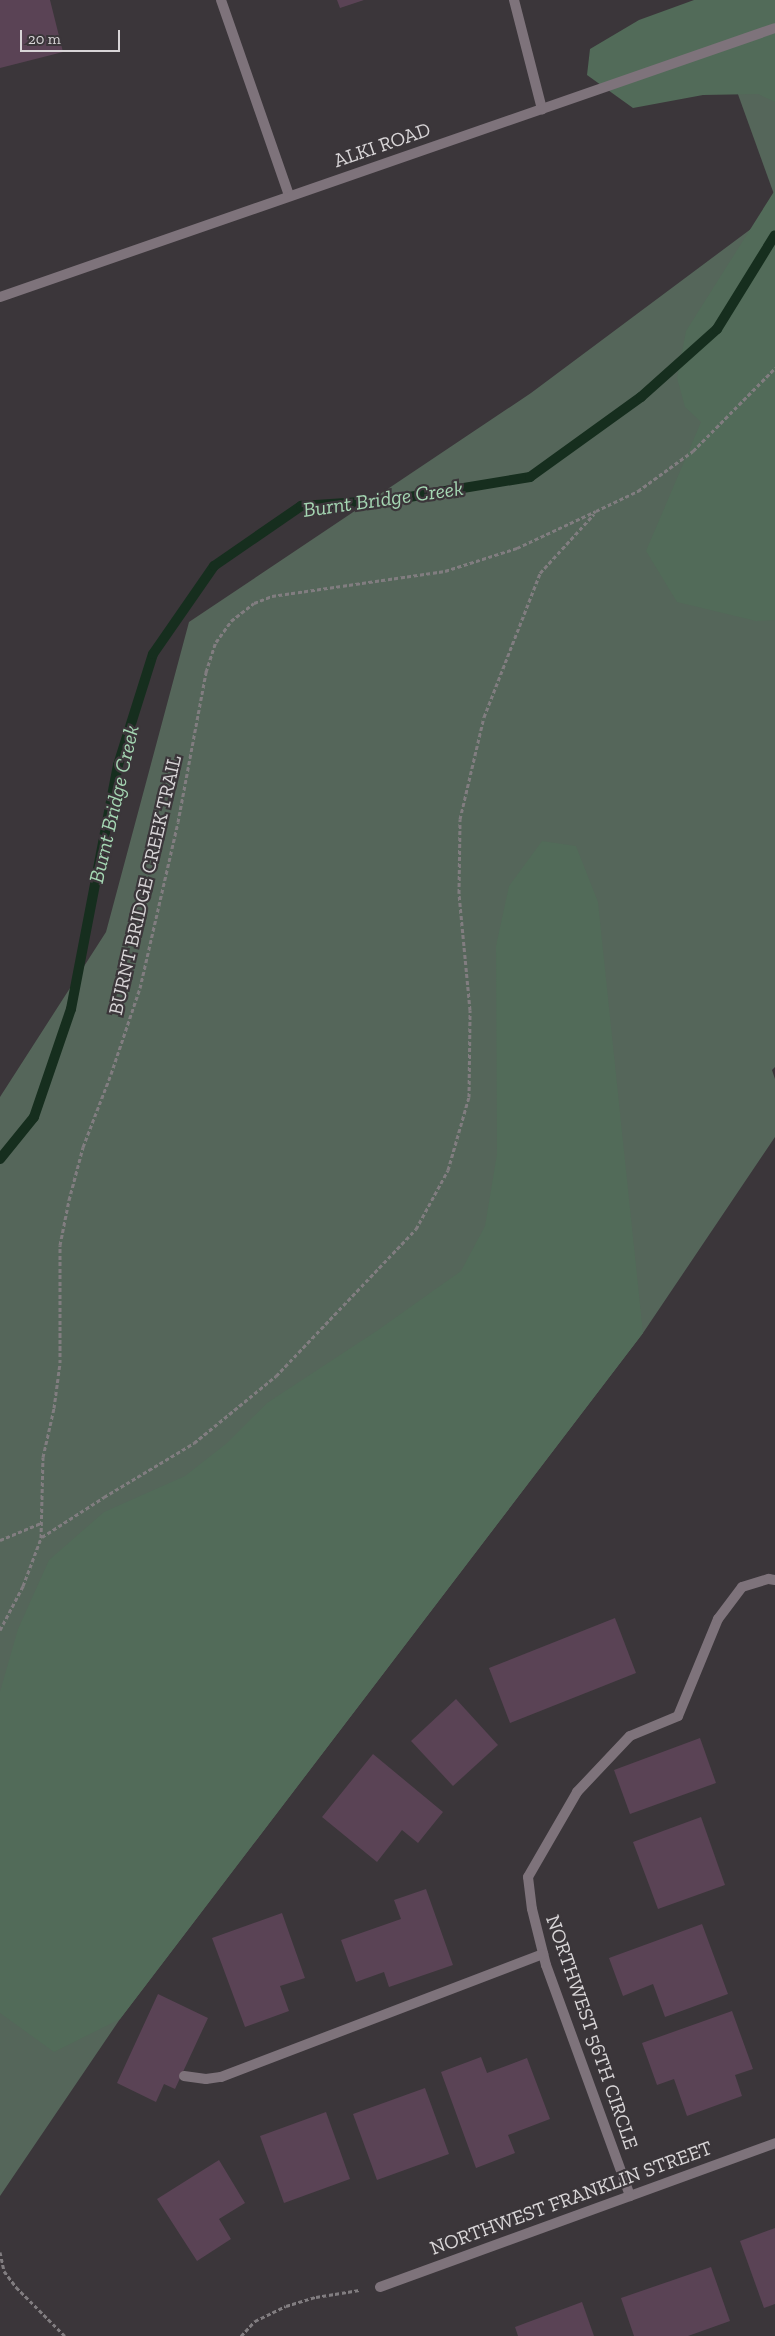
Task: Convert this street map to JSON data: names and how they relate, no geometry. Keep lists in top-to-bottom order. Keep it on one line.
{"streets":{"street":["ALKI ROAD","NORTHWEST 56TH CIRCLE","NORTHWEST FRANKLIN STREET"],"path":["BURNT BRIDGE CREEK TRAIL"]},"crossings":[["NORTHWEST 56TH CIRCLE","NORTHWEST FRANKLIN STREET"]],"water":["Burnt Bridge Creek"],"scale_bar":"20 m"}
